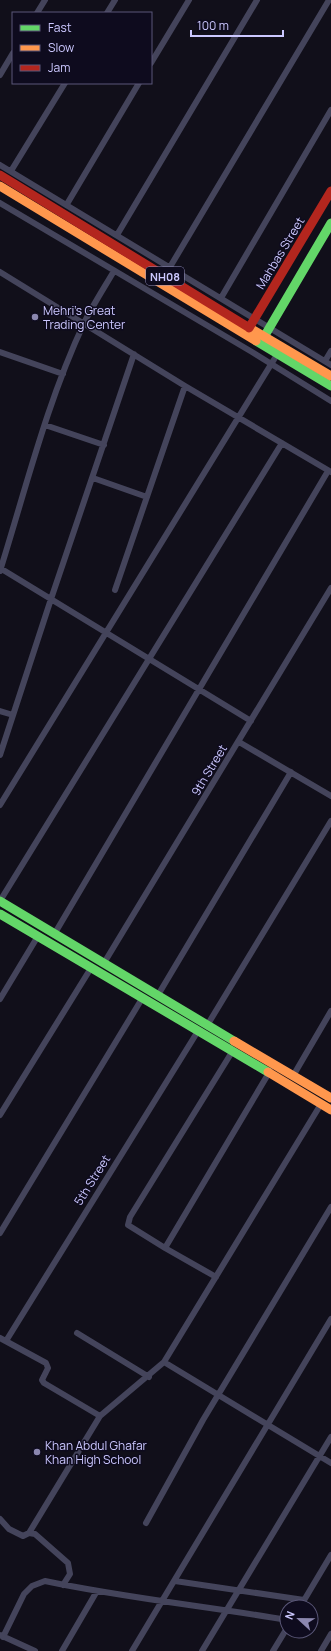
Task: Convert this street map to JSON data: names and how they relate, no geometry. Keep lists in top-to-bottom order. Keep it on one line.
{"streets":{"main road":["Mahbas Street","NH08"],"street":["9th Street","5th Street"]},"crossings":[["Mahbas Street","NH08"]],"places":["Mehri's Great Trading Center","Khan Abdul Ghafar Khan High School"],"legend":["Fast","Slow","Jam"],"scale_bar":"100 m","north":"left"}
